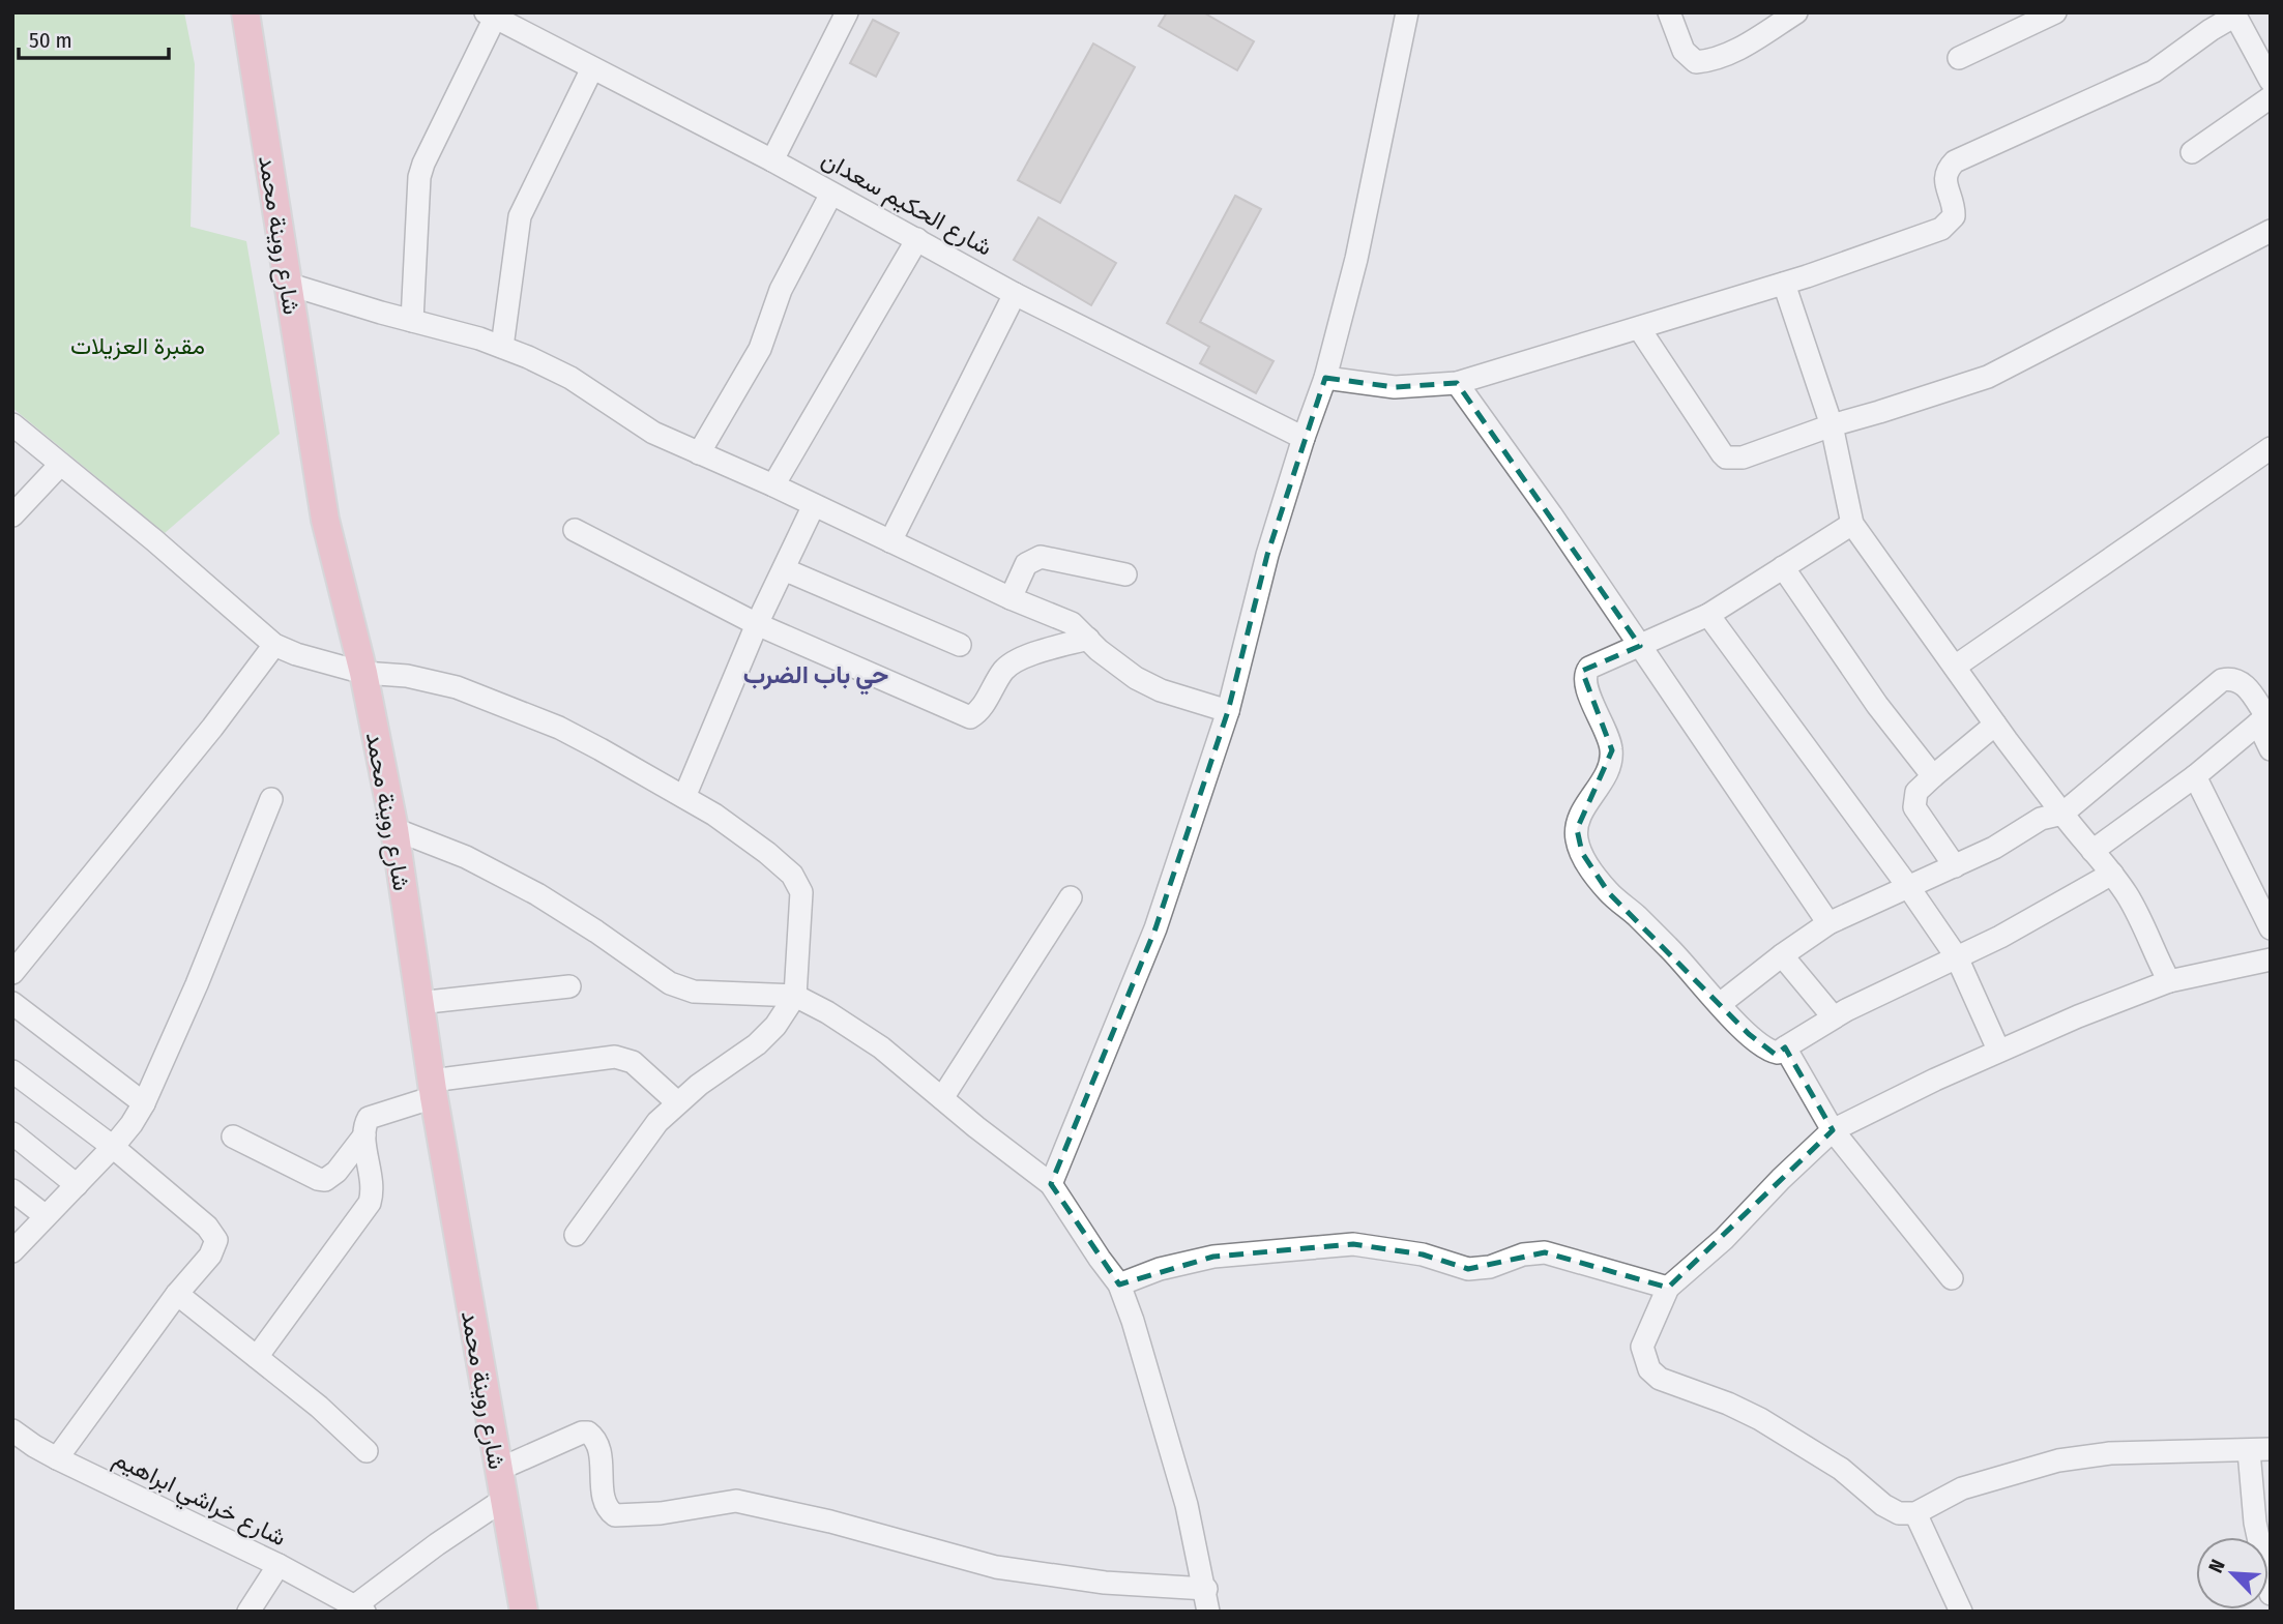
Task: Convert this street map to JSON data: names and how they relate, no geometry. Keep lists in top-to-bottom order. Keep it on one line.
{"streets":{"main road":["شارع روينة محمد"],"street":["شارع الحكيم سعدان","شارع خراشي ابراهيم"]},"districts":["حي باب الضرب"],"parks":["مقبرة العزيلات"],"scale_bar":"50 m","north":"top left"}
